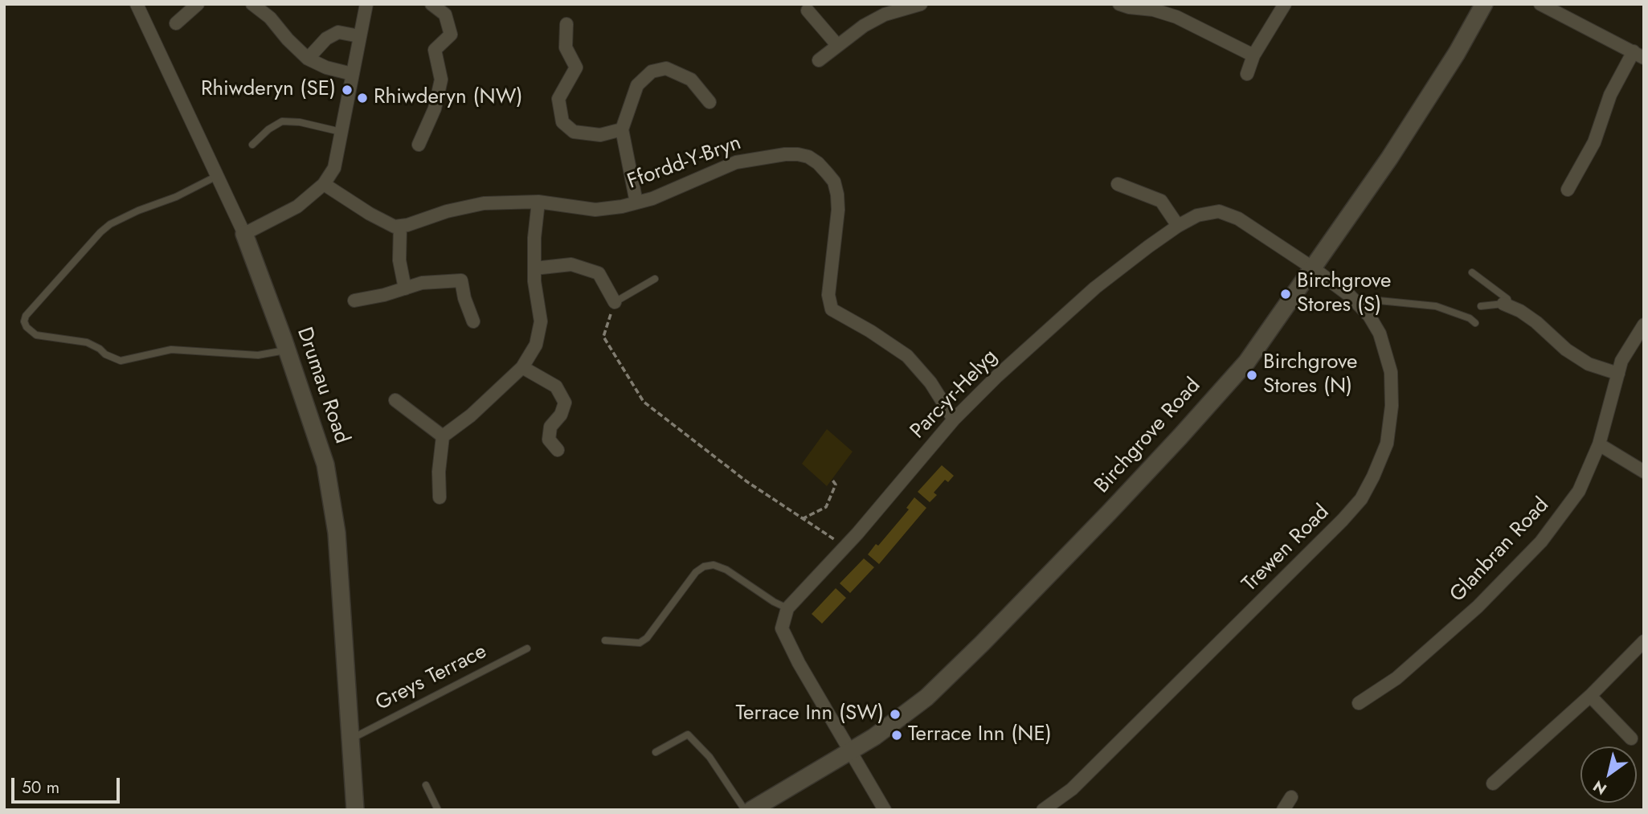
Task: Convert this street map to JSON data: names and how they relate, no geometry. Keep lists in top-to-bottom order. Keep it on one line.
{"streets":{"main road":["Drumau Road","Birchgrove Road"],"street":["Ffordd-Y-Bryn","Parc-yr-Helyg","Trewen Road","Glanbran Road"],"lane":["Greys Terrace"]},"crossings":[["Ffordd-Y-Bryn","Parc-yr-Helyg"],["Drumau Road","Greys Terrace"],["Parc-yr-Helyg","Birchgrove Road"],["Parc-yr-Helyg","Trewen Road"],["Birchgrove Road","Trewen Road"]],"places":["Rhiwderyn (SE)","Rhiwderyn (NW)","Birchgrove Stores (S)","Birchgrove Stores (N)","Terrace Inn (SW)","Terrace Inn (NE)"],"scale_bar":"50 m","north":"bottom left"}
